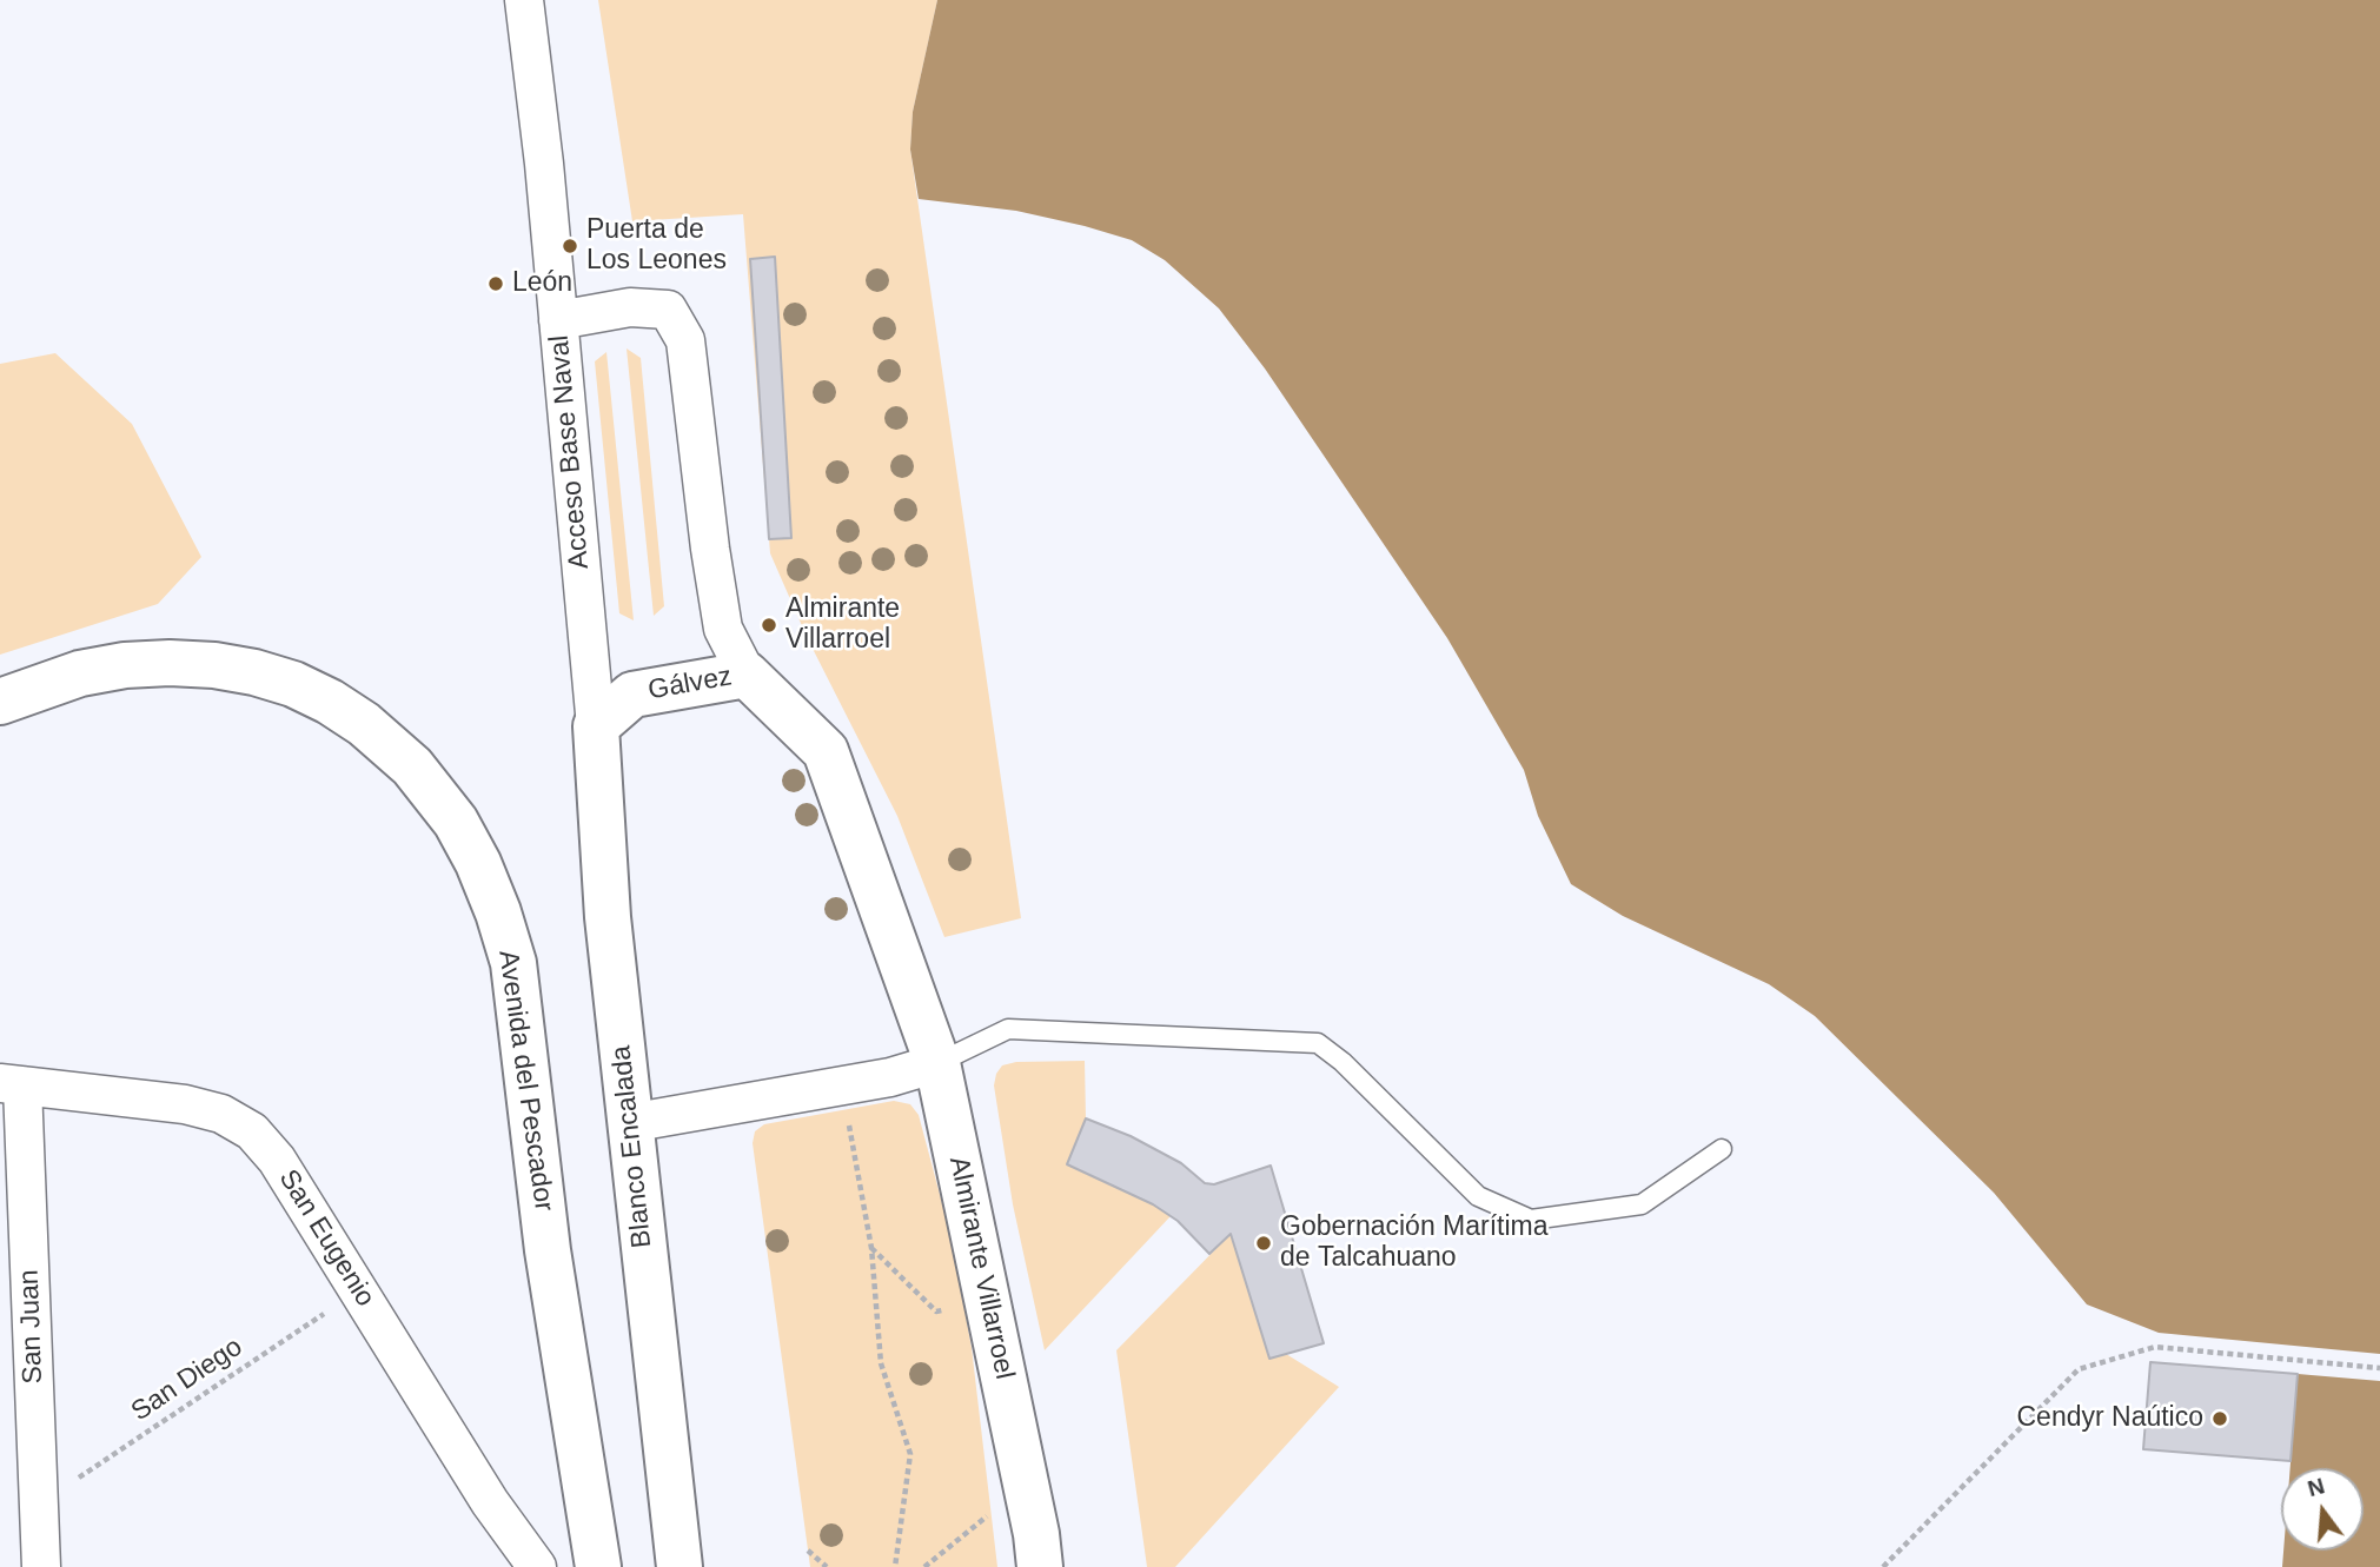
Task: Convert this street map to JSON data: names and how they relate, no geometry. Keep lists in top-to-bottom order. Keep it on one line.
{"streets":{"street":["Acceso Base Naval","Gálvez","Avenida del Pescador","Blanco Encalada","San Eugenio","Almirante Villarroel","San Juan"],"path":["San Diego"]},"crossings":[["Acceso Base Naval","Gálvez"],["Acceso Base Naval","Blanco Encalada"],["Acceso Base Naval","Almirante Villarroel"],["Gálvez","Blanco Encalada"],["Gálvez","Almirante Villarroel"],["San Eugenio","San Juan"],["San Eugenio","San Diego"],["San Juan","San Diego"]],"places":["Puerta de Los Leones","León","Almirante Villarroel","Gobernación Marítima de Talcahuano","Cendyr Naútico"],"north":"top"}
